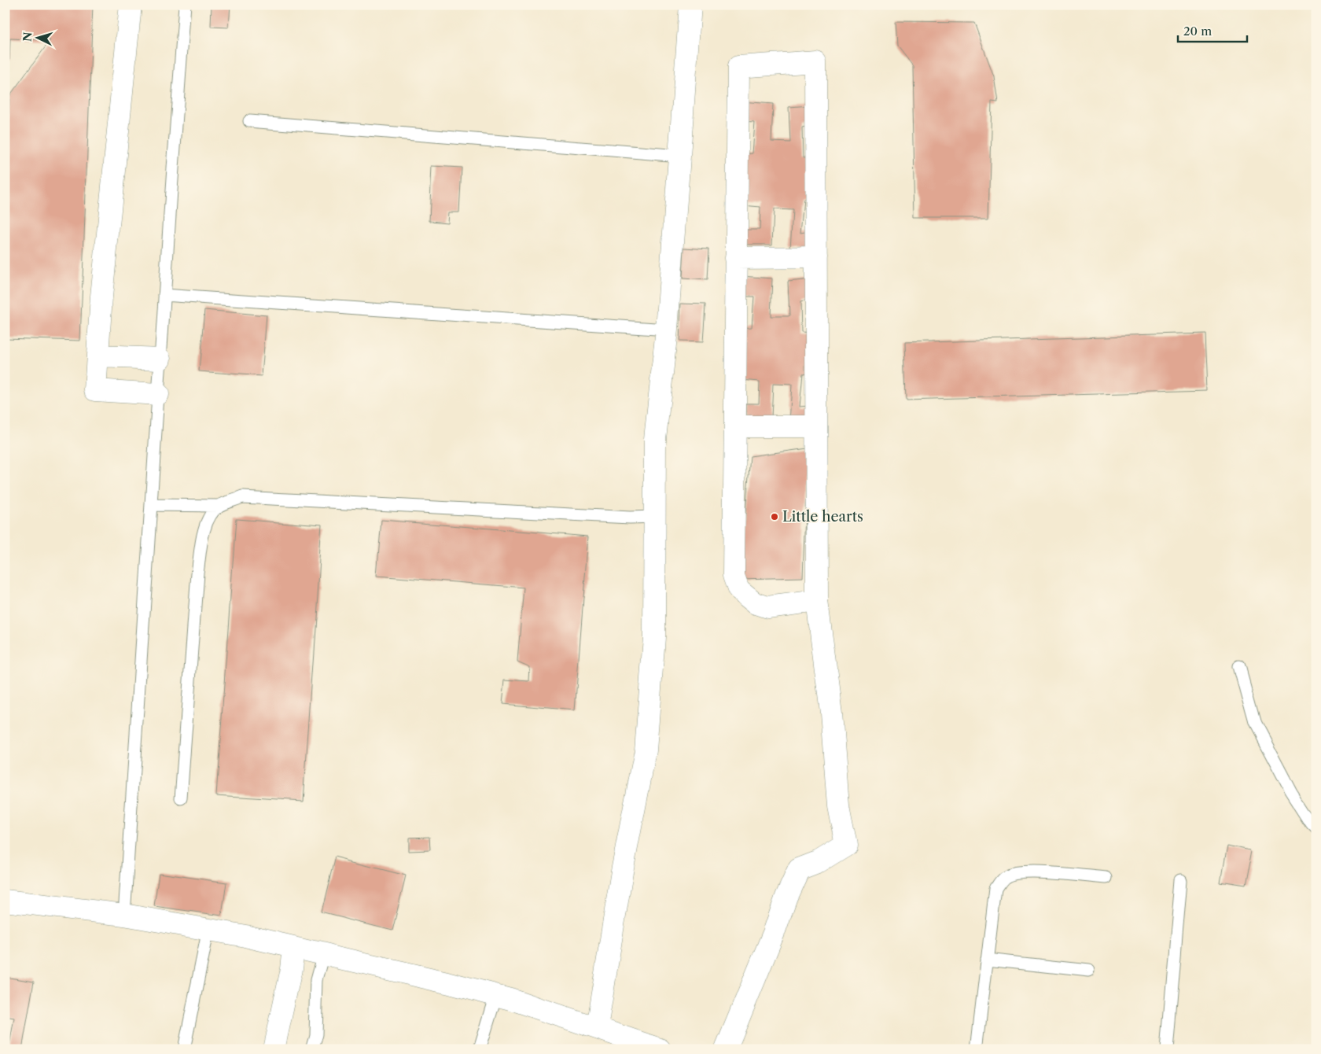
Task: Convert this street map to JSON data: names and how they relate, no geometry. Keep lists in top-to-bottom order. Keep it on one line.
{"places":["Little hearts"],"scale_bar":"20 m","north":"left"}
